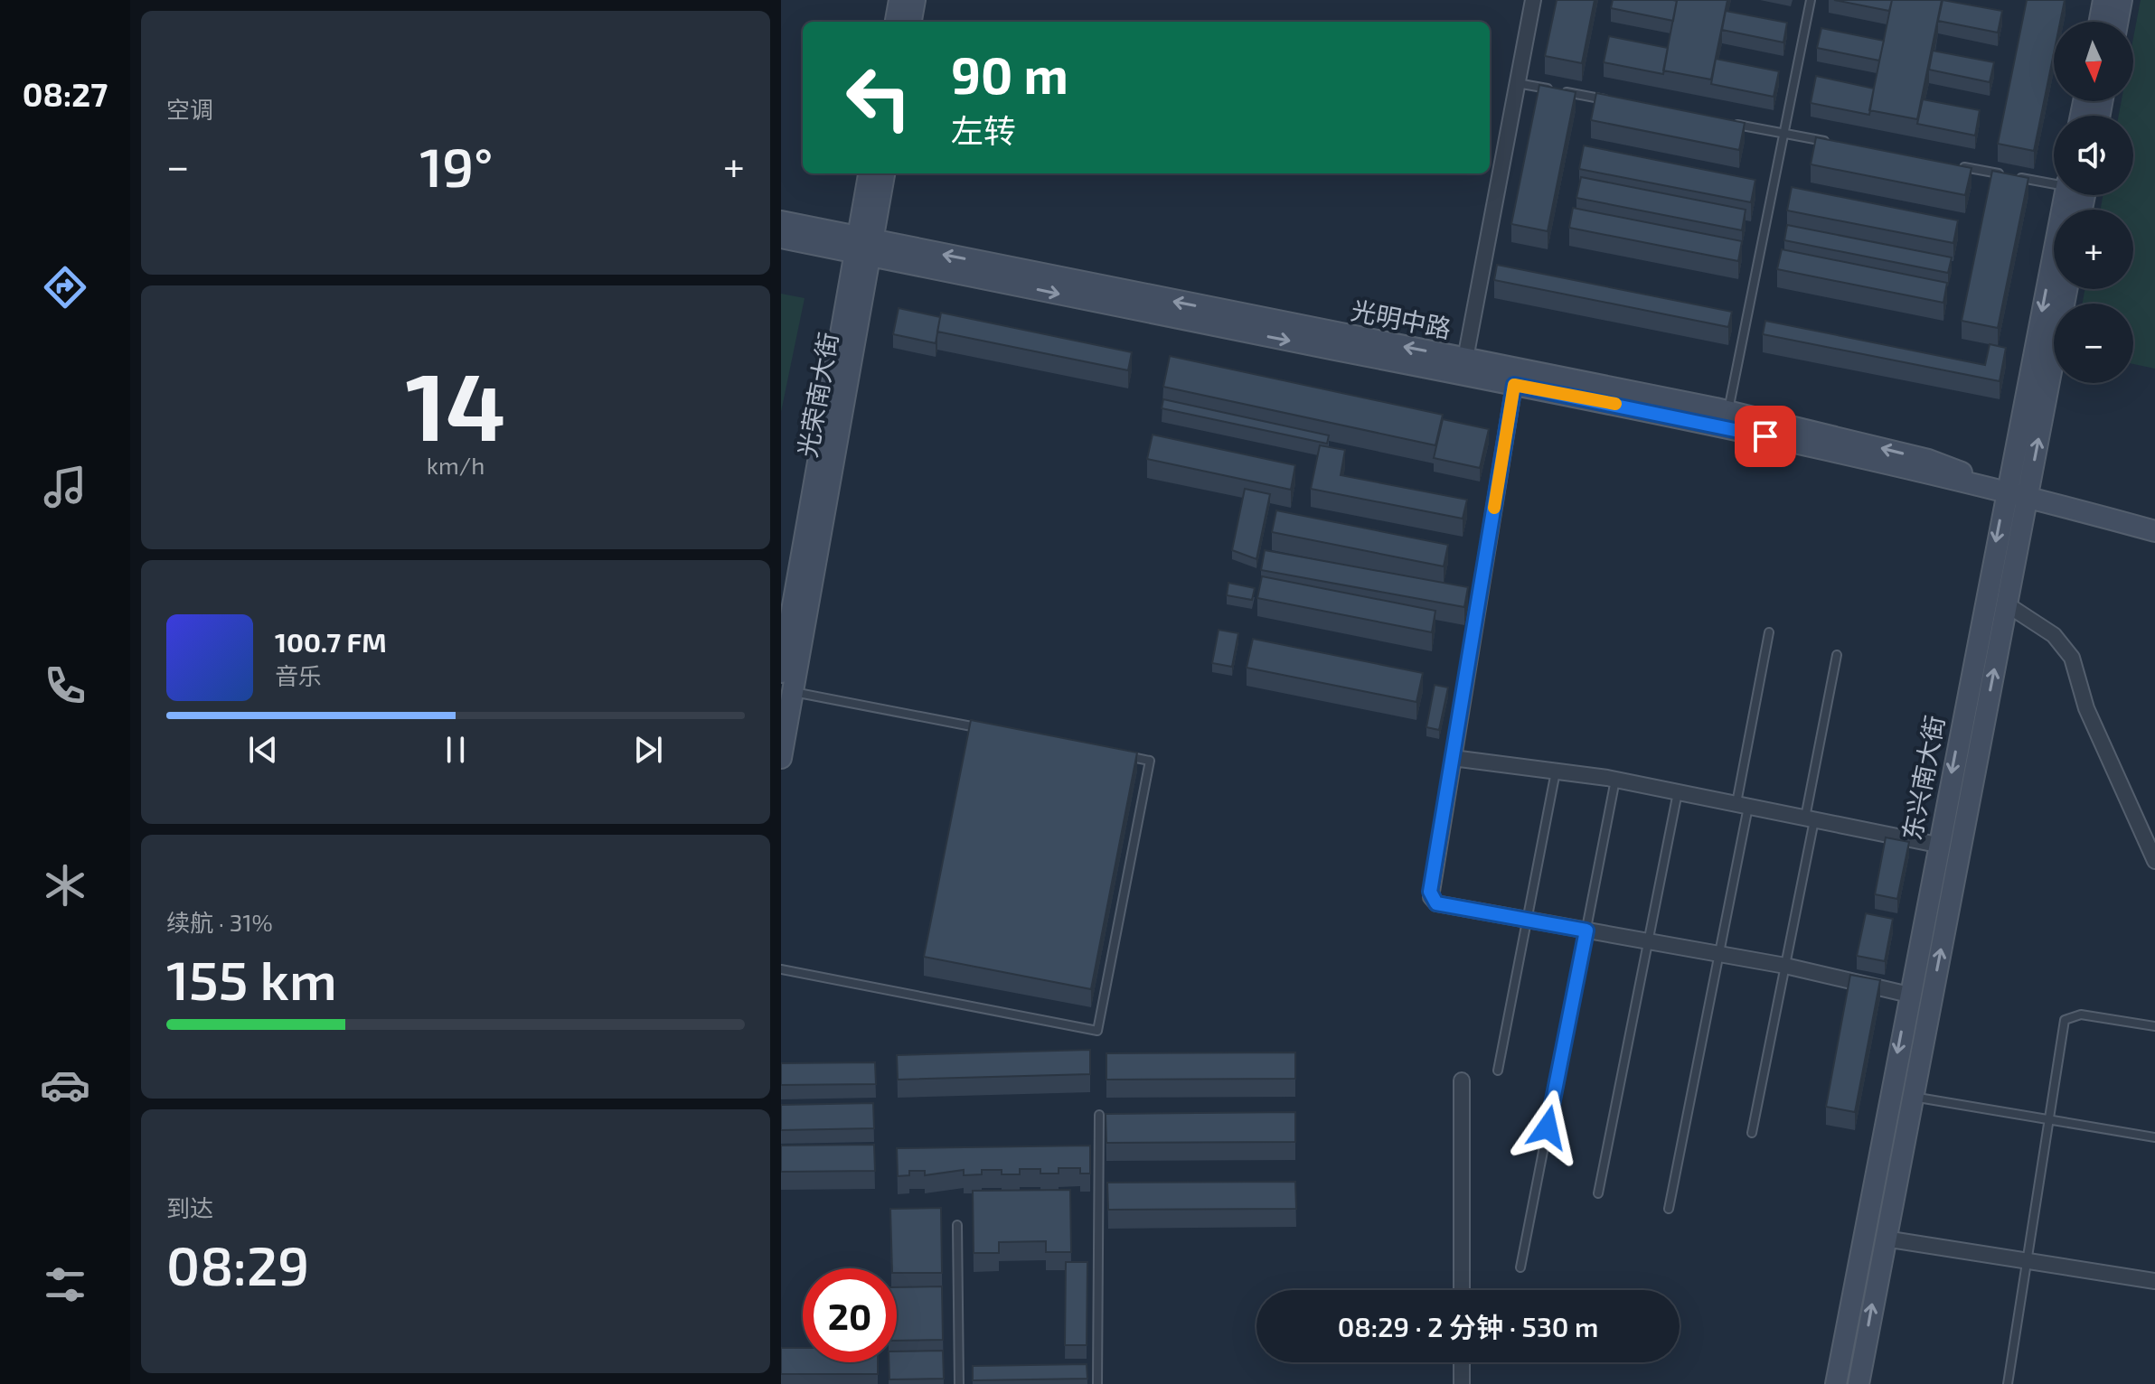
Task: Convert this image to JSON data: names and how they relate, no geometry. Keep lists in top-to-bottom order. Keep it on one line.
{"streets":{"street":["光明中路","光荣南大街","东兴南大街"]},"crossings":[["光明中路","光荣南大街"],["光明中路","东兴南大街"]],"north":"bottom","page":{"tabs":"08:27","tile":["空调",["14","km/h"],["续航 · 31%","155 km"],["到达","08:29"]],"map_buttons":["+","−"],"turn":["90 m","左转"],"heat":["−","19°","+"],"song":["100.7 FM","音乐"],"limit":"20","trip":"08:29 · 2 分钟 · 530 m"}}
